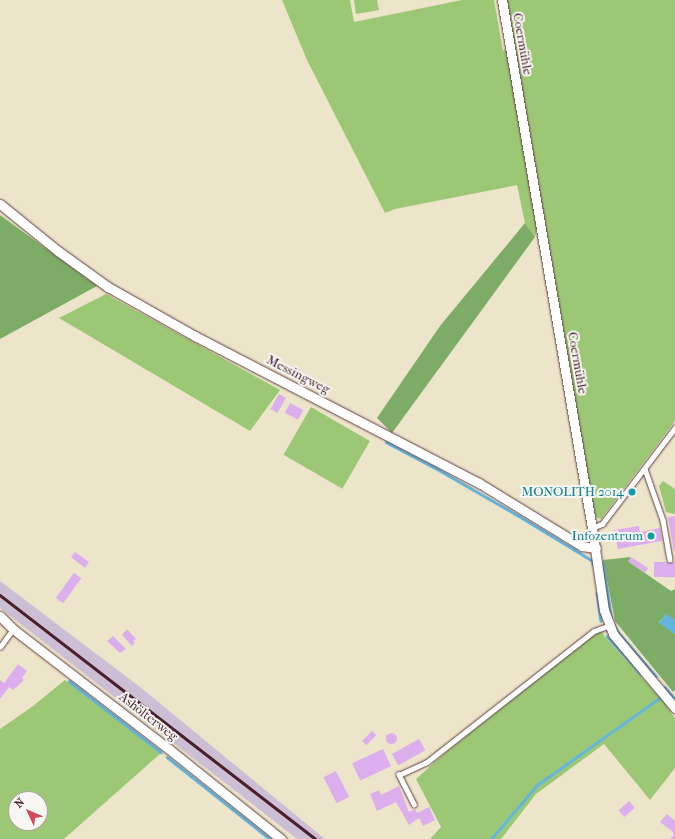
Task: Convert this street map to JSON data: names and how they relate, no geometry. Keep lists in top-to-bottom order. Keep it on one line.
{"streets":{"street":["Coermühle","Messingweg","Ashölterweg"]},"crossings":[["Coermühle","Messingweg"]],"places":["MONOLITH 2014","Infozentrum"],"north":"top left"}
